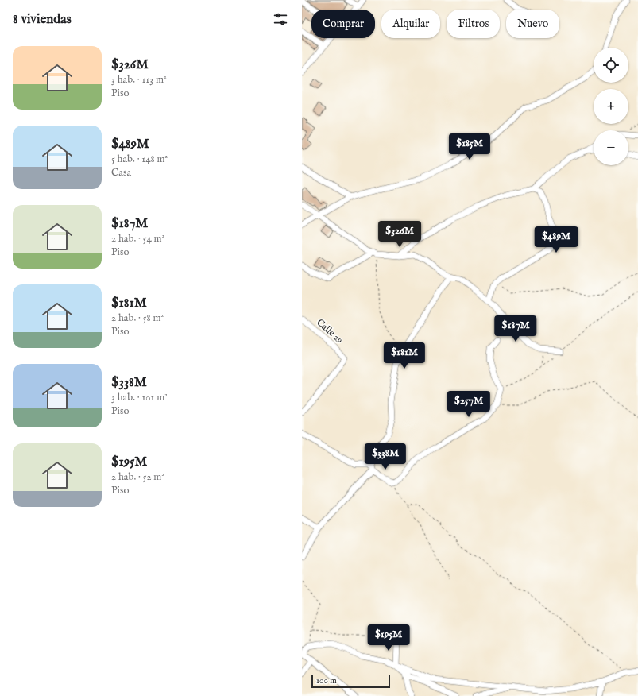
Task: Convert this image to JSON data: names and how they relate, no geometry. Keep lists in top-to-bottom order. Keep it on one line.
{"streets":{"street":["Calle 29"]},"scale_bar":"100 m","page":{"heading":"8 viviendas","chip":["Comprar","Alquilar","Filtros","Nuevo"],"list":[{"name":"$326M","note":"3 hab. · 113 m² · Piso"},{"name":"$489M","note":"5 hab. · 148 m² · Casa"},{"name":"$187M","note":"2 hab. · 54 m² · Piso"},{"name":"$181M","note":"2 hab. · 58 m² · Piso"},{"name":"$338M","note":"3 hab. · 101 m² · Piso"},{"name":"$195M","note":"2 hab. · 52 m² · Piso"}],"map_buttons":["+","−"],"price":["$185M","$326M","$489M","$187M","$181M","$257M","$338M","$195M"],"scale":"100 m"}}
